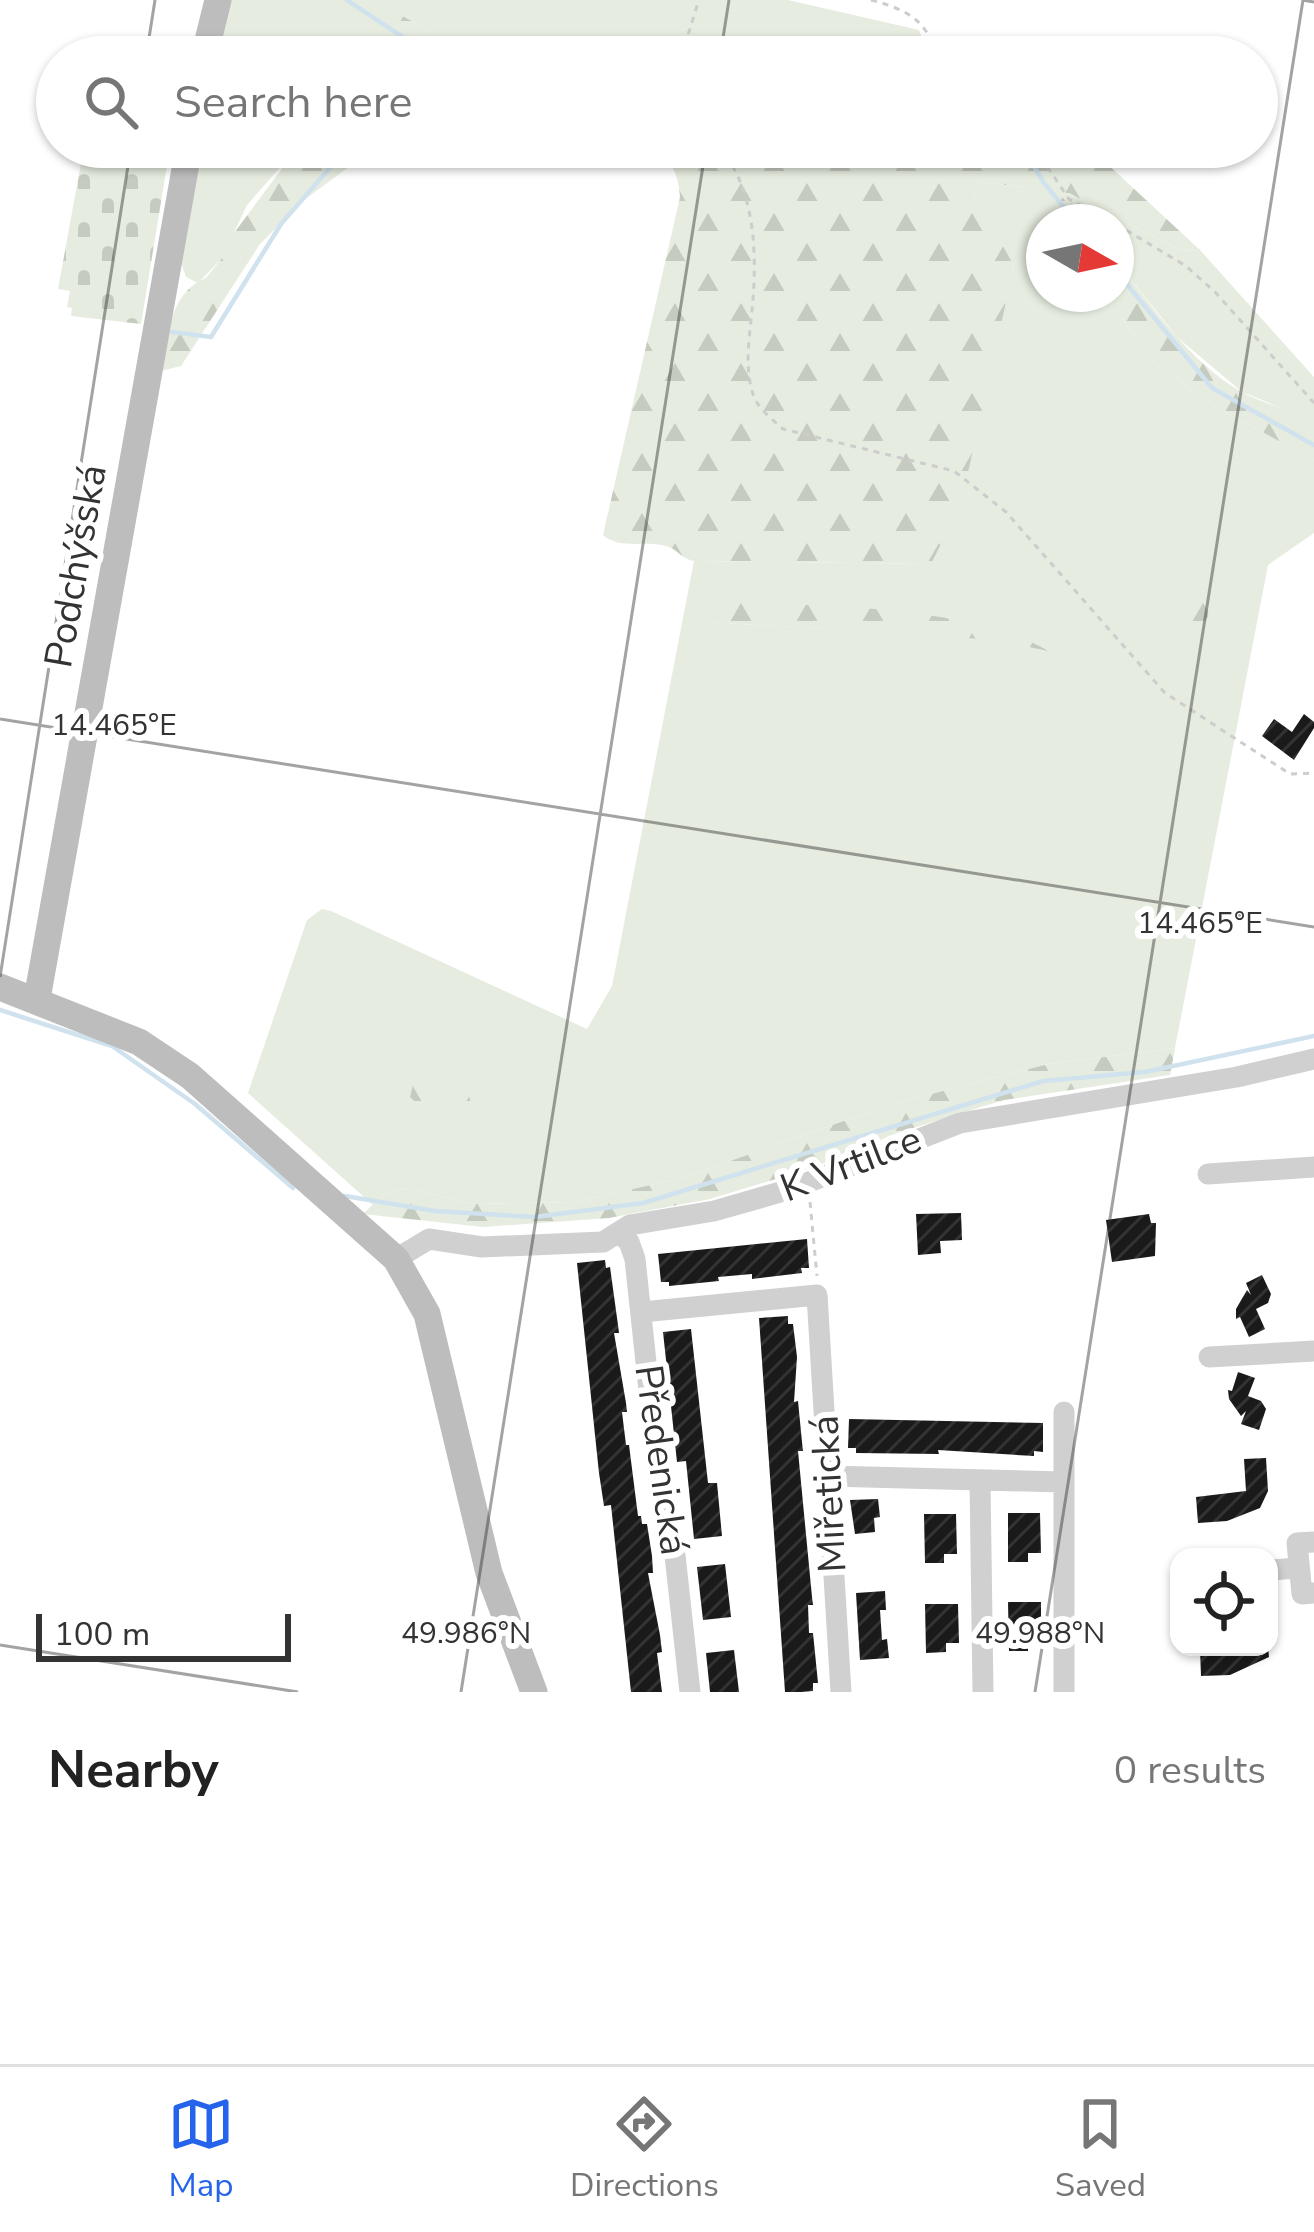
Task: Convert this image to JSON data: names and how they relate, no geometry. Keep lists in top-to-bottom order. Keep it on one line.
{"streets":{"street":["Podchýšská","K Vrtilce","Předenická","Miřetická"]},"crossings":[["K Vrtilce","Předenická"]],"scale_bar":"100 m","north":"right","page":{"search":"Search here","scale":"100 m","heading":["Nearby","0 results"],"nav":["Map","Directions","Saved"]},"coordinates":["14.465°E","49.986°N","49.988°N"]}
